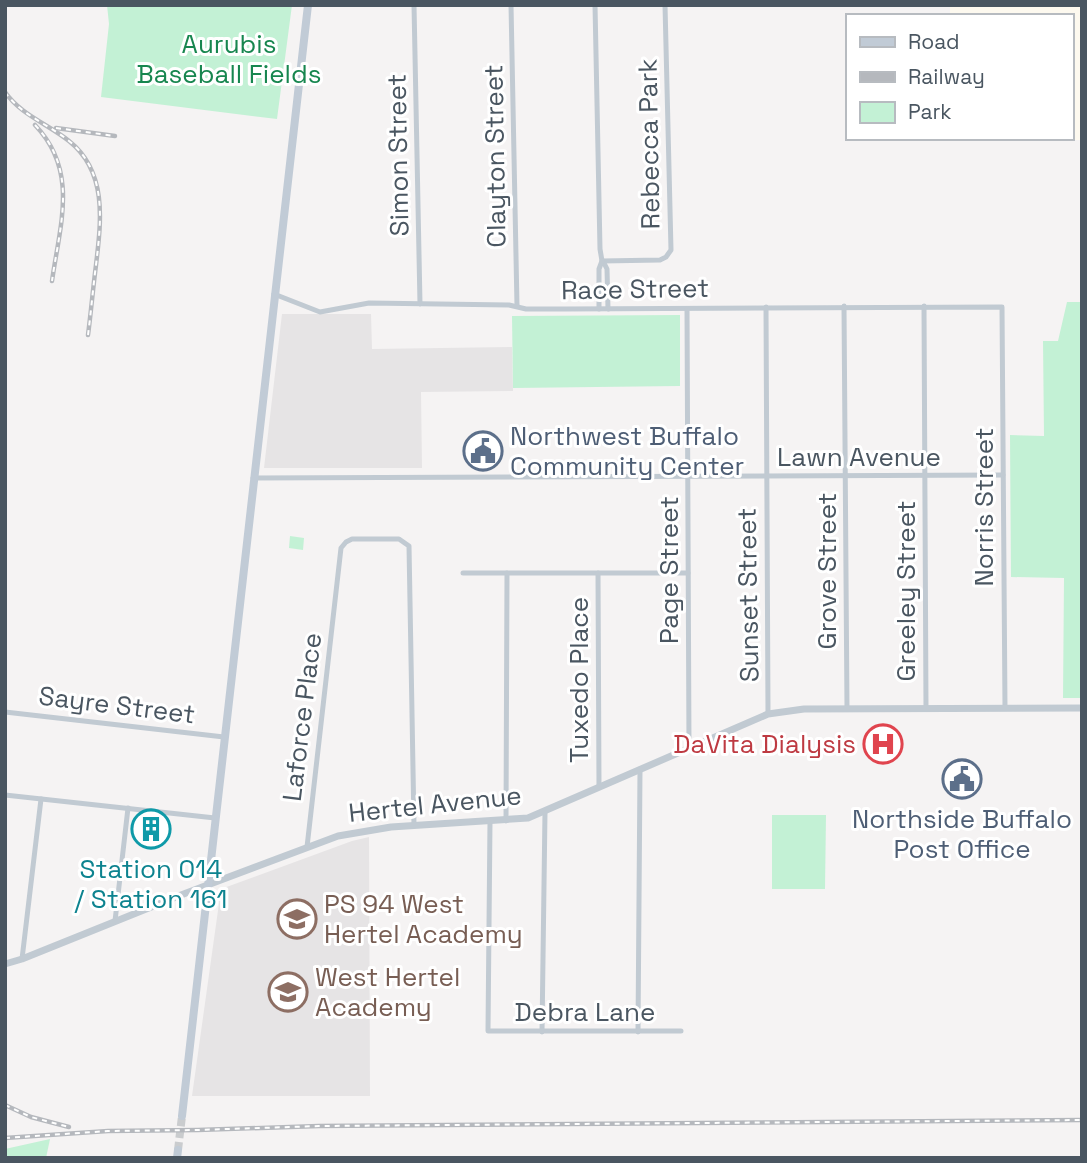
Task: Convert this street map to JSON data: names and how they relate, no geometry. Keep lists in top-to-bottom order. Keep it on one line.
{"streets":{"street":["Rebecca Park","Simon Street","Clayton Street","Race Street","Lawn Avenue","Norris Street","Page Street","Grove Street","Greeley Street","Sunset Street","Tuxedo Place","Sayre Street","Laforce Place","Hertel Avenue","Debra Lane"]},"crossings":[["Rebecca Park","Race Street"],["Simon Street","Race Street"],["Clayton Street","Race Street"],["Race Street","Norris Street"],["Race Street","Page Street"],["Race Street","Grove Street"],["Race Street","Greeley Street"],["Race Street","Sunset Street"],["Lawn Avenue","Norris Street"],["Lawn Avenue","Page Street"],["Lawn Avenue","Grove Street"],["Lawn Avenue","Greeley Street"],["Lawn Avenue","Sunset Street"],["Norris Street","Hertel Avenue"],["Page Street","Hertel Avenue"],["Grove Street","Hertel Avenue"],["Greeley Street","Hertel Avenue"],["Sunset Street","Hertel Avenue"],["Tuxedo Place","Hertel Avenue"],["Laforce Place","Hertel Avenue"],["Hertel Avenue","Debra Lane"]],"parks":["Aurubis Baseball Fields"],"places":{"public building":["Northwest Buffalo Community Center","Northside Buffalo Post Office"],"hospital":["DaVita Dialysis"],"building":["Station 014 / Station 161"],"school or university":["PS 94 West Hertel Academy","West Hertel Academy"]},"legend":["Road","Railway","Park"]}
